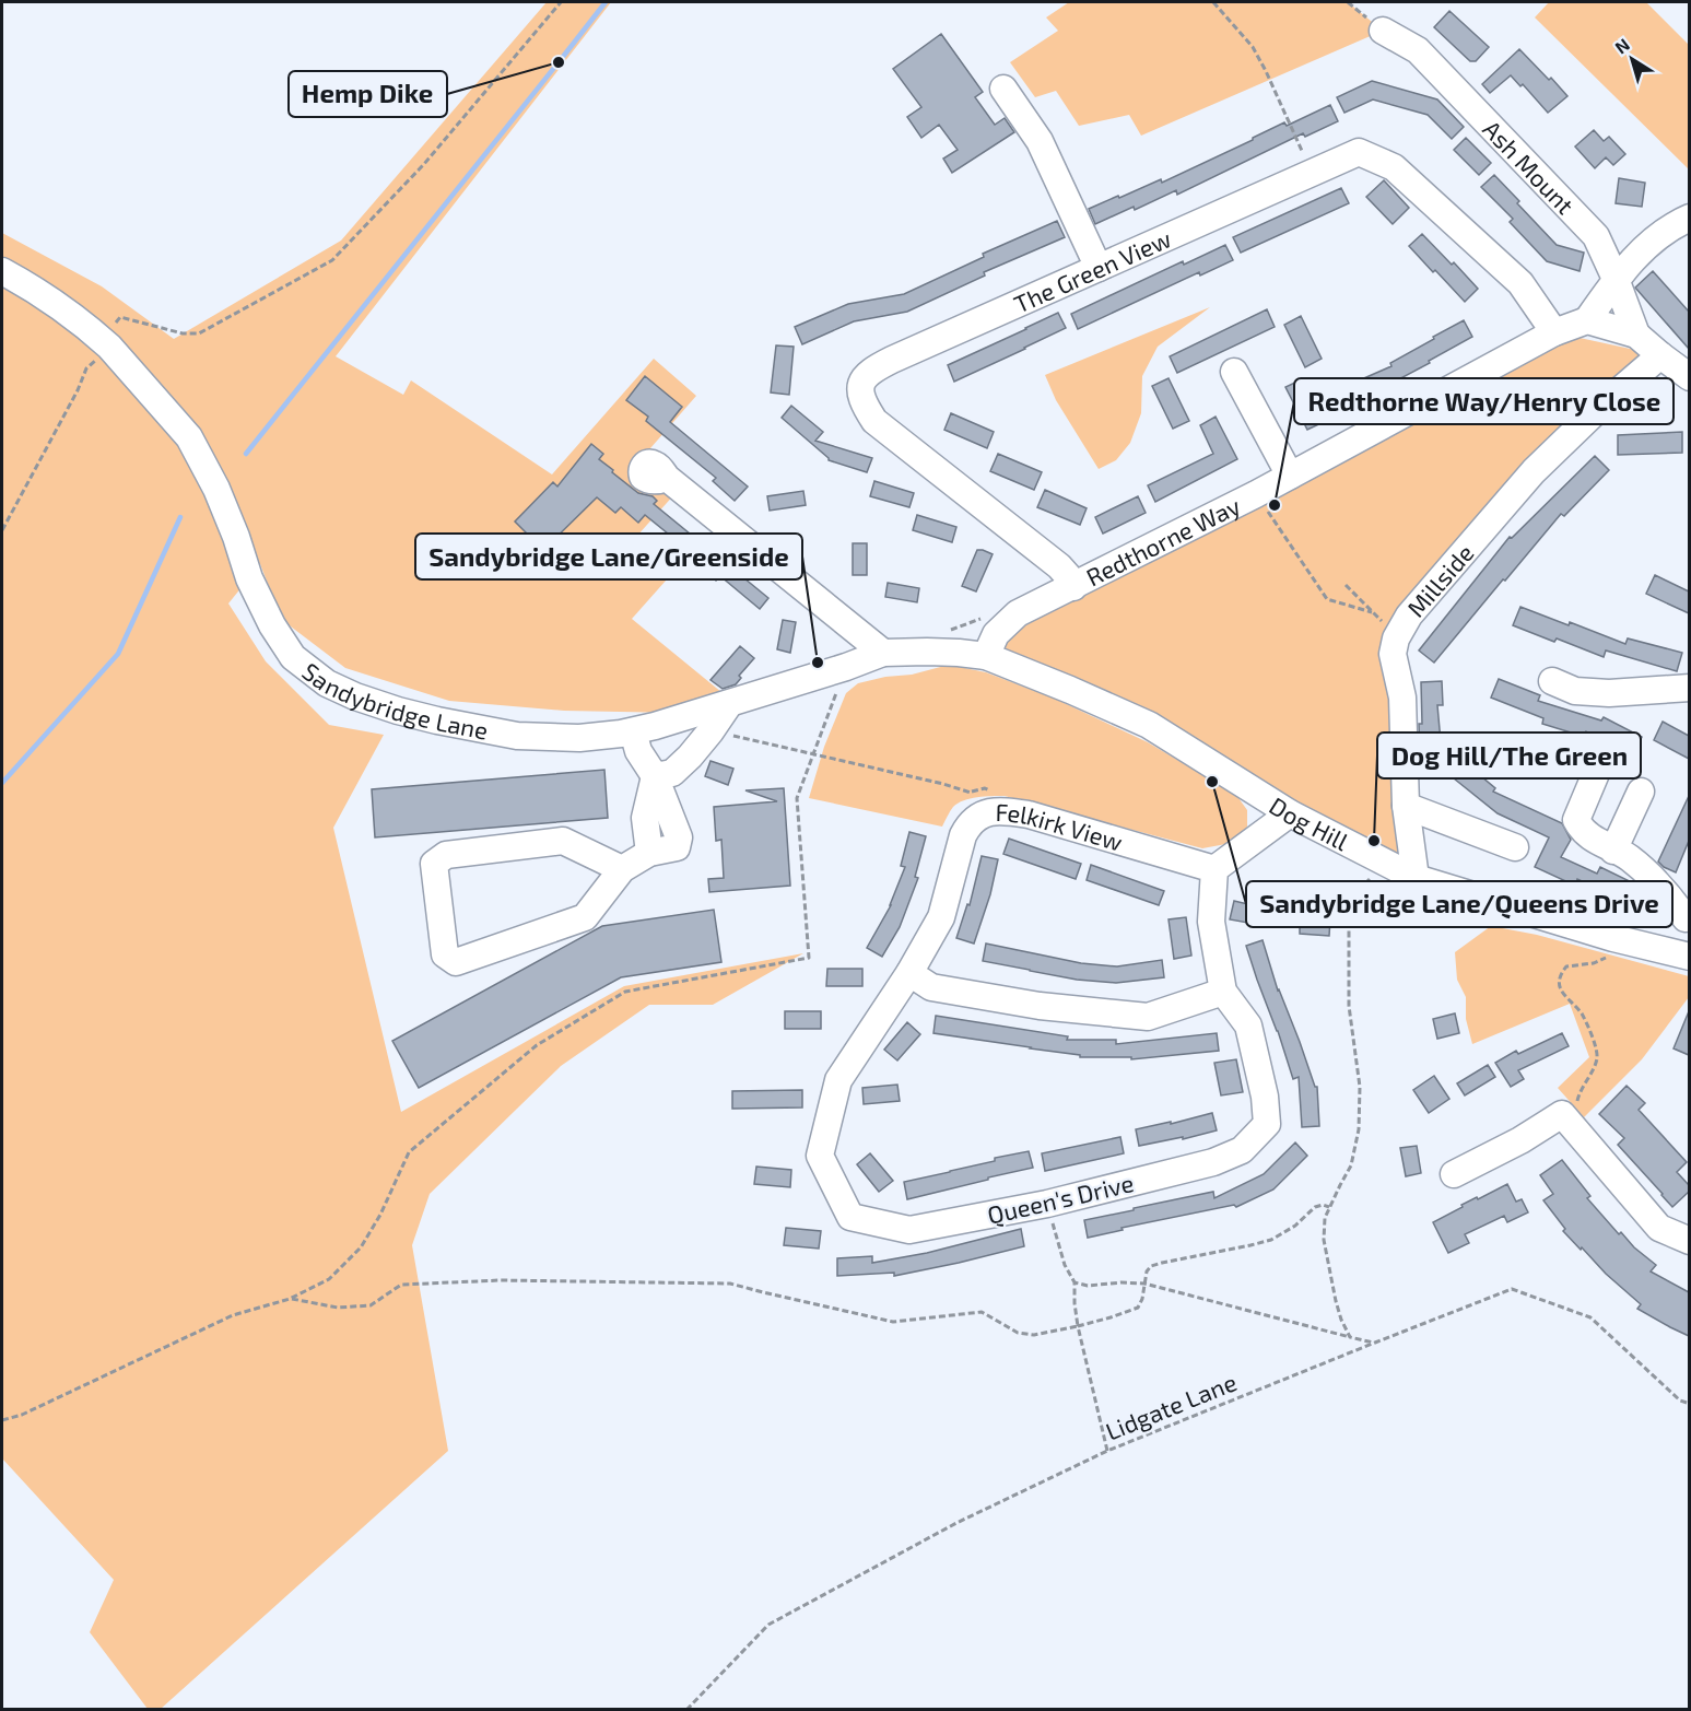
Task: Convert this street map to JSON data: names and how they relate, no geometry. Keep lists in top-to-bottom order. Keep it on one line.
{"streets":{"street":["Ash Mount","The Green View","Redthorne Way","Millside","Sandybridge Lane","Dog Hill","Felkirk View","Queen's Drive"],"path":["Lidgate Lane"]},"crossings":[["The Green View","Redthorne Way"],["Redthorne Way","Sandybridge Lane"],["Redthorne Way","Dog Hill"],["Millside","Dog Hill"],["Sandybridge Lane","Dog Hill"],["Felkirk View","Queen's Drive"]],"places":["Hemp Dike","Redthorne Way/Henry Close","Sandybridge Lane/Greenside","Sandybridge Lane/Queens Drive","Dog Hill/The Green"],"north":"top left"}
